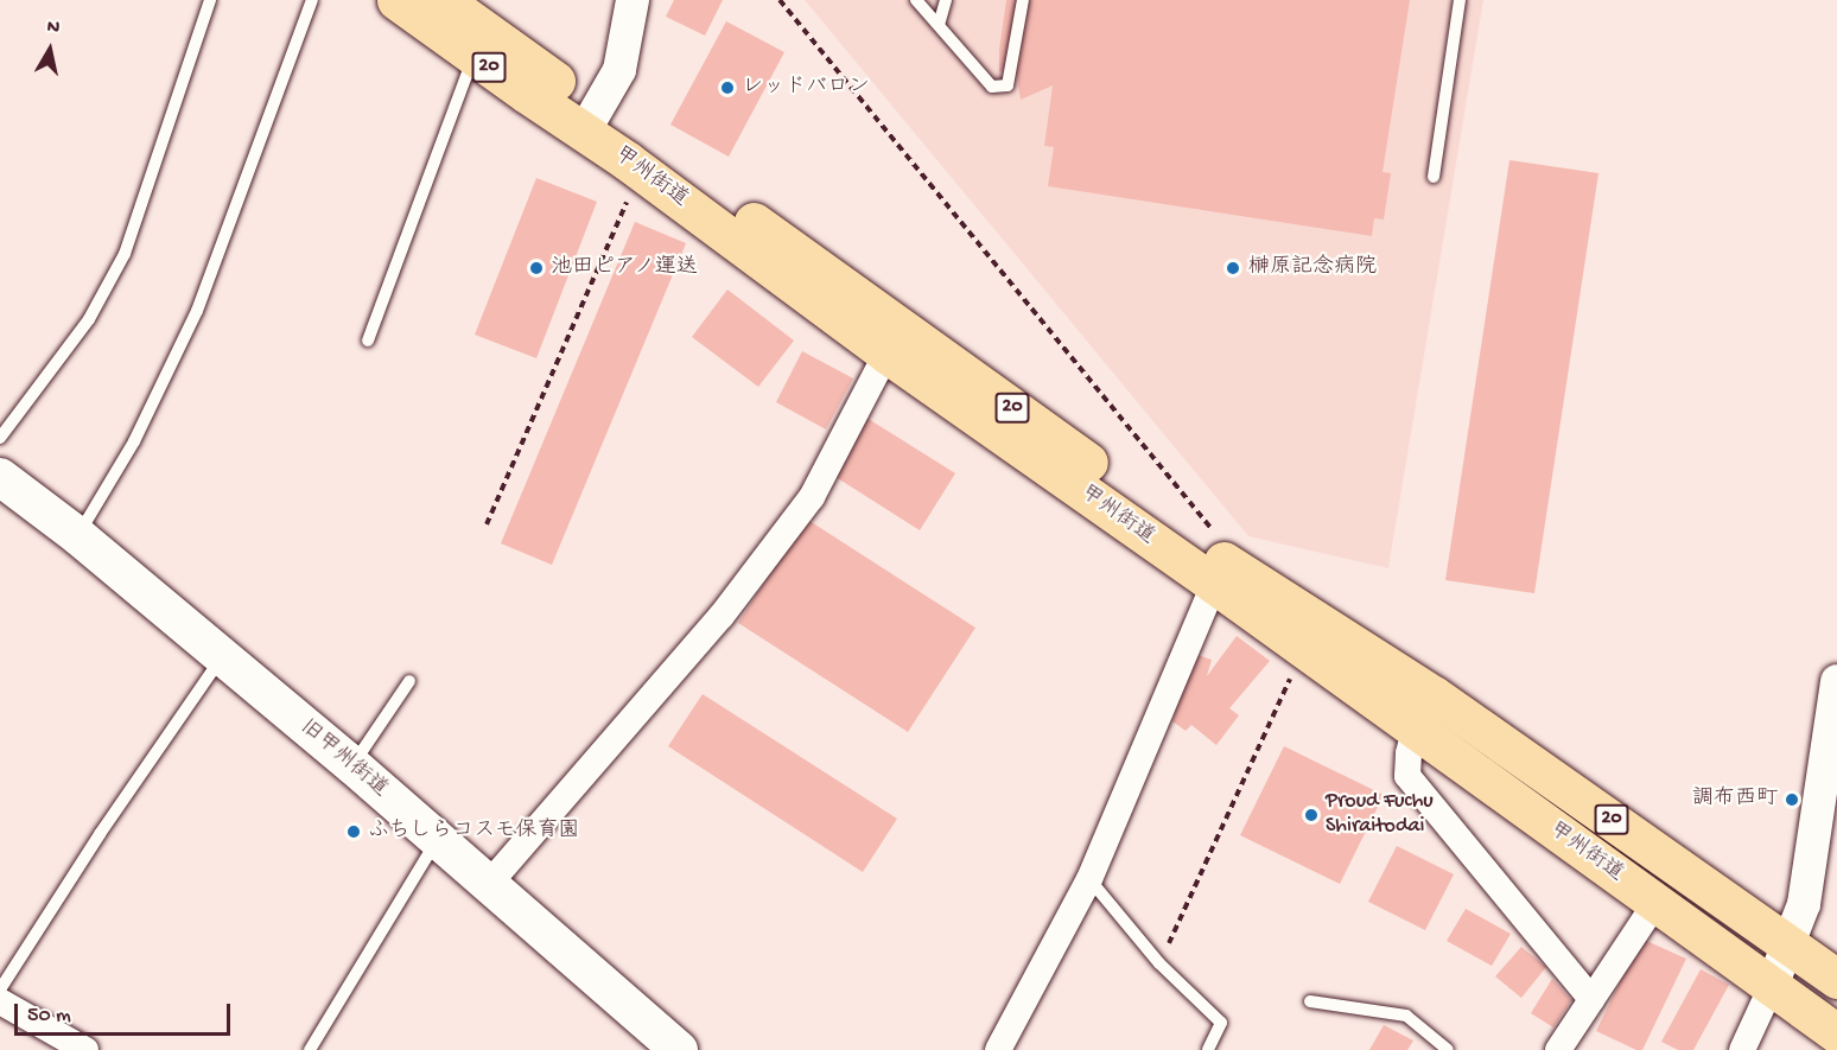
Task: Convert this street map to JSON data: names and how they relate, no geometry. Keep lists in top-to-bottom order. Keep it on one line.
{"streets":{"highway":["20","甲州街道"],"main road":["旧甲州街道"]},"places":["レッドバロン","池田ピアノ運送","榊原記念病院","調布西町","Proud Fuchu Shiraitodai","ふちしらコスモ保育園"],"scale_bar":"50 m","north":"top"}
